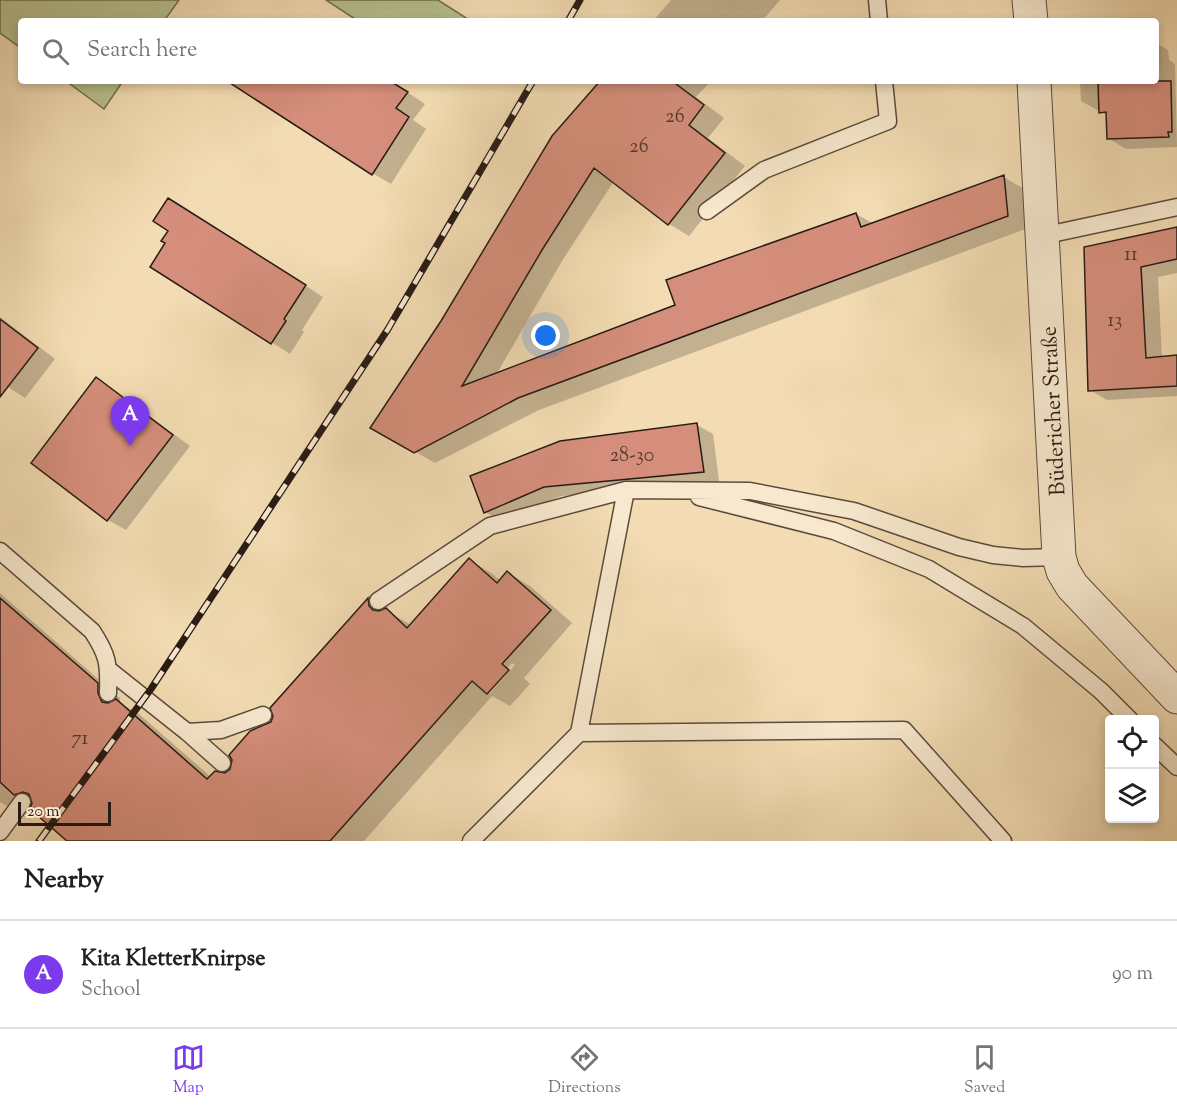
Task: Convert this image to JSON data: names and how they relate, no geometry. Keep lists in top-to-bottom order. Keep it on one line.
{"streets":{"street":["Büdericher Straße"]},"house_numbers":["26","26","11","13","28-30","71"],"scale_bar":"20 m","page":{"search":"Search here","pins":"A","scale":"20 m","heading":"Nearby","list":[{"mark":"A","name":"Kita KletterKnirpse","note":"School","value":"90 m"}],"nav":["Map","Directions","Saved"]}}
